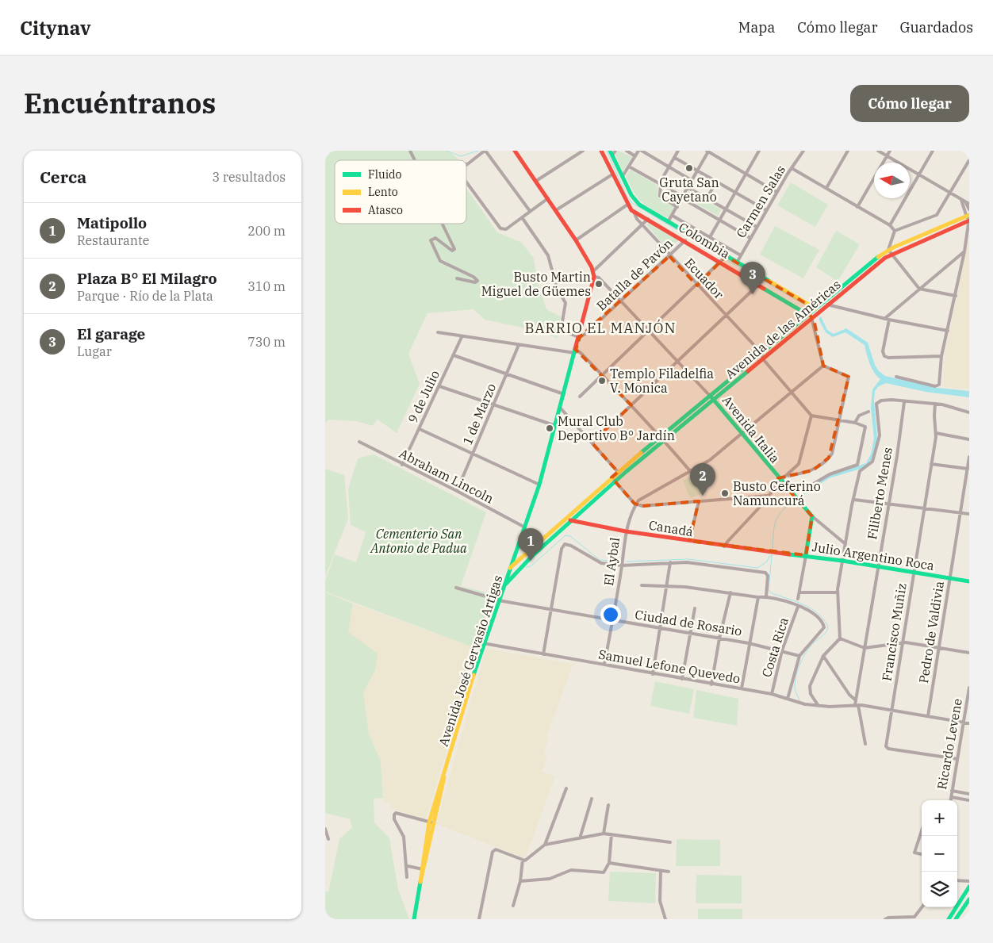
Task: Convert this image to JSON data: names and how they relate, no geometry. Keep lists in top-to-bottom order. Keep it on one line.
{"streets":{"main road":["Colombia","Avenida de las Américas","Avenida Italia","Canadá","Julio Argentino Roca","Avenida José Gervasio Artigas"],"street":["Carmen Salas","Batalla de Pavón","Ecuador","9 de Julio","1 de Marzo","Abraham Lincoln","Filiberto Menes","El Aybal","Ciudad de Rosario","Francisco Muñiz","Pedro de Valdivia","Costa Rica","Samuel Lefone Quevedo","Ricardo Levene"]},"crossings":[["Colombia","Batalla de Pavón"],["Colombia","Ecuador"],["Colombia","Avenida de las Américas"],["Batalla de Pavón","Ecuador"],["Batalla de Pavón","Avenida Italia"],["Batalla de Pavón","Avenida José Gervasio Artigas"],["Ecuador","Avenida de las Américas"],["Avenida de las Américas","Avenida Italia"],["Avenida de las Américas","Canadá"],["Avenida de las Américas","Avenida José Gervasio Artigas"],["9 de Julio","Abraham Lincoln"],["1 de Marzo","Abraham Lincoln"],["Avenida Italia","Avenida José Gervasio Artigas"],["Abraham Lincoln","Avenida José Gervasio Artigas"],["Filiberto Menes","Julio Argentino Roca"],["Filiberto Menes","Samuel Lefone Quevedo"],["Canadá","Julio Argentino Roca"],["Canadá","El Aybal"],["Julio Argentino Roca","Francisco Muñiz"],["Julio Argentino Roca","Pedro de Valdivia"],["El Aybal","Ciudad de Rosario"],["El Aybal","Samuel Lefone Quevedo"],["Ciudad de Rosario","Costa Rica"],["Ciudad de Rosario","Avenida José Gervasio Artigas"],["Francisco Muñiz","Samuel Lefone Quevedo"],["Francisco Muñiz","Ricardo Levene"],["Pedro de Valdivia","Samuel Lefone Quevedo"],["Costa Rica","Samuel Lefone Quevedo"],["Avenida José Gervasio Artigas","Samuel Lefone Quevedo"],["Samuel Lefone Quevedo","Ricardo Levene"]],"districts":["BARRIO EL MANJÓN"],"parks":["Cementerio San Antonio de Padua"],"places":["Gruta San Cayetano","Busto Martin Miguel de Güemes","Templo Filadelfia V. Monica","Mural Club Deportivo B° Jardín","Busto Ceferino Namuncurá"],"legend":["Fluido","Lento","Atasco"],"north":"left","page":{"header":"Citynav","nav":["Mapa","Cómo llegar","Guardados"],"title":"Encuéntranos","buttons":"Cómo llegar","heading":["Cerca","3 resultados"],"list":[{"mark":"1","name":"Matipollo","note":"Restaurante","value":"200 m"},{"mark":"2","name":"Plaza B° El Milagro","note":"Parque · Río de la Plata","value":"310 m"},{"mark":"3","name":"El garage","note":"Lugar","value":"730 m"}],"pins":["3","2","1"],"map_buttons":["+","−"]}}
